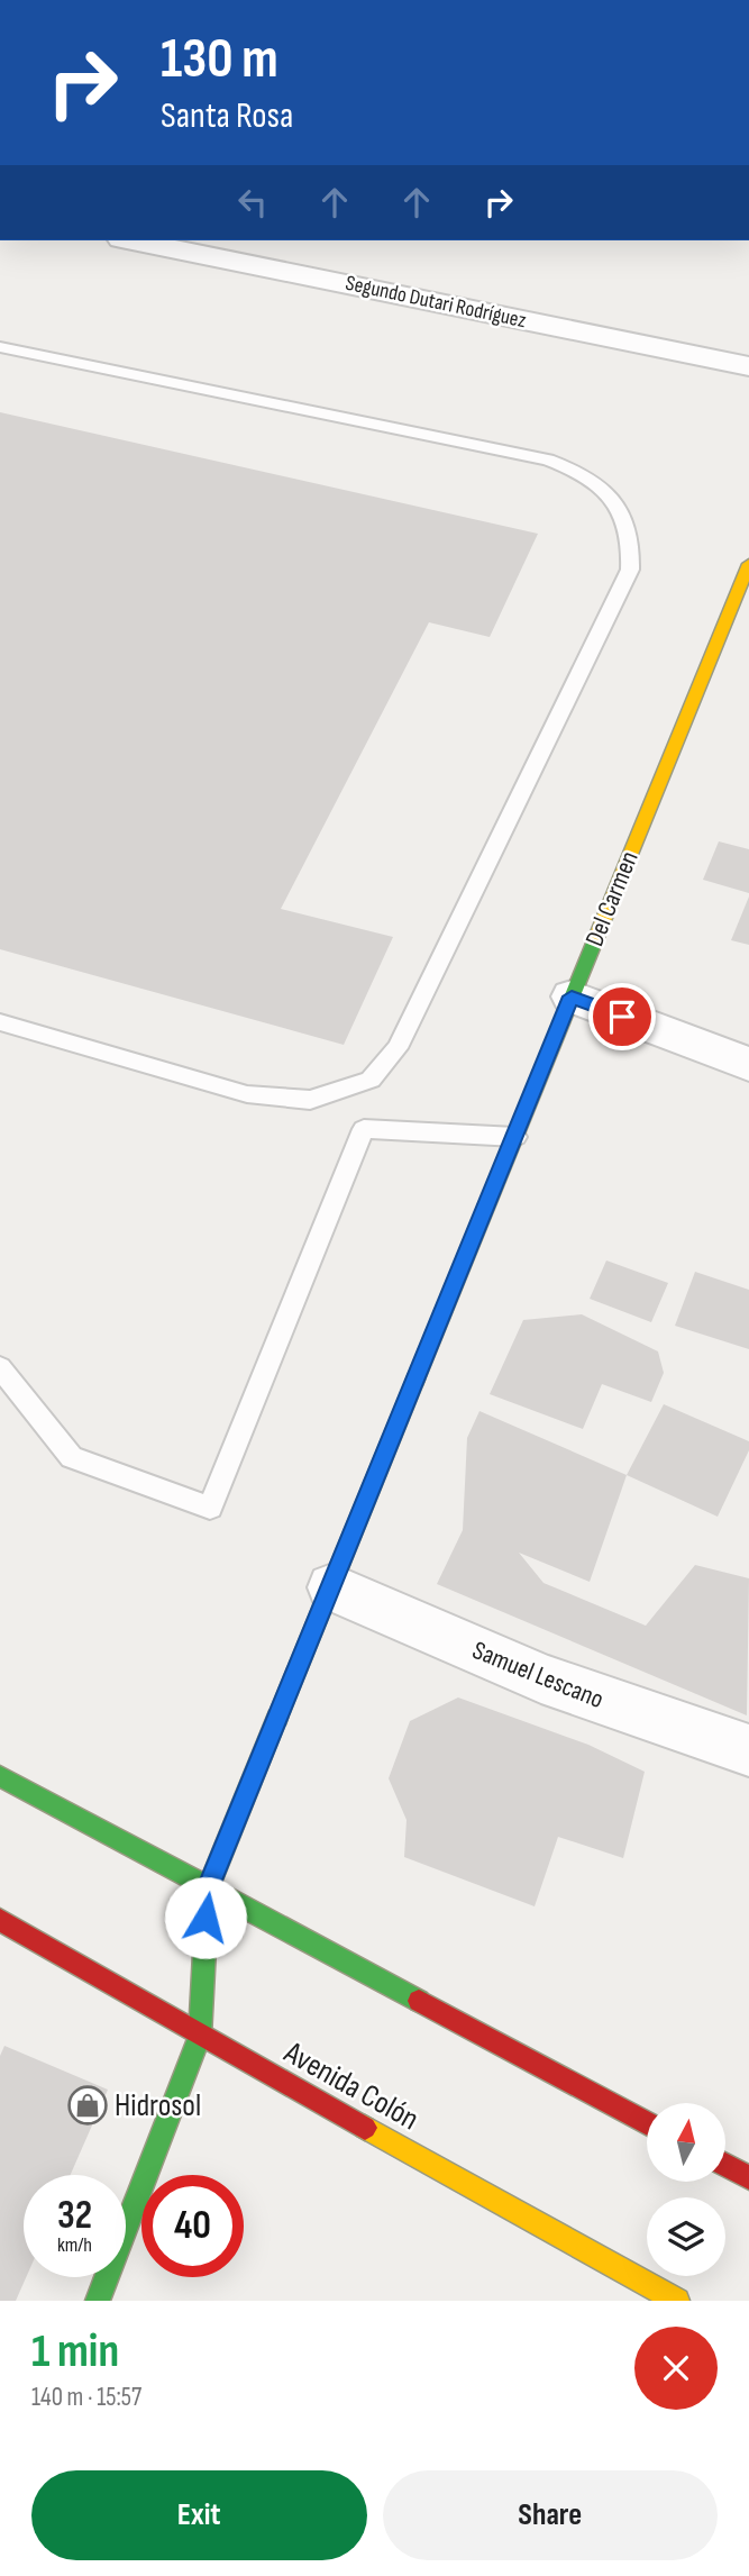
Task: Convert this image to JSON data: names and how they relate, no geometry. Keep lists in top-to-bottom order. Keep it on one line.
{"streets":{"street":["Segundo Dutari Rodríguez","Del Carmen","Samuel Lescano","Avenida Colón"]},"crossings":[["Del Carmen","Samuel Lescano"],["Del Carmen","Avenida Colón"]],"places":{"shop":["Hidrosol"]},"north":"top","page":{"turn":["130 m","Santa Rosa"],"speed":"32 km/h","limit":"40","heading":["1 min","140 m · 15:57"],"buttons":["Exit","Share"]}}
